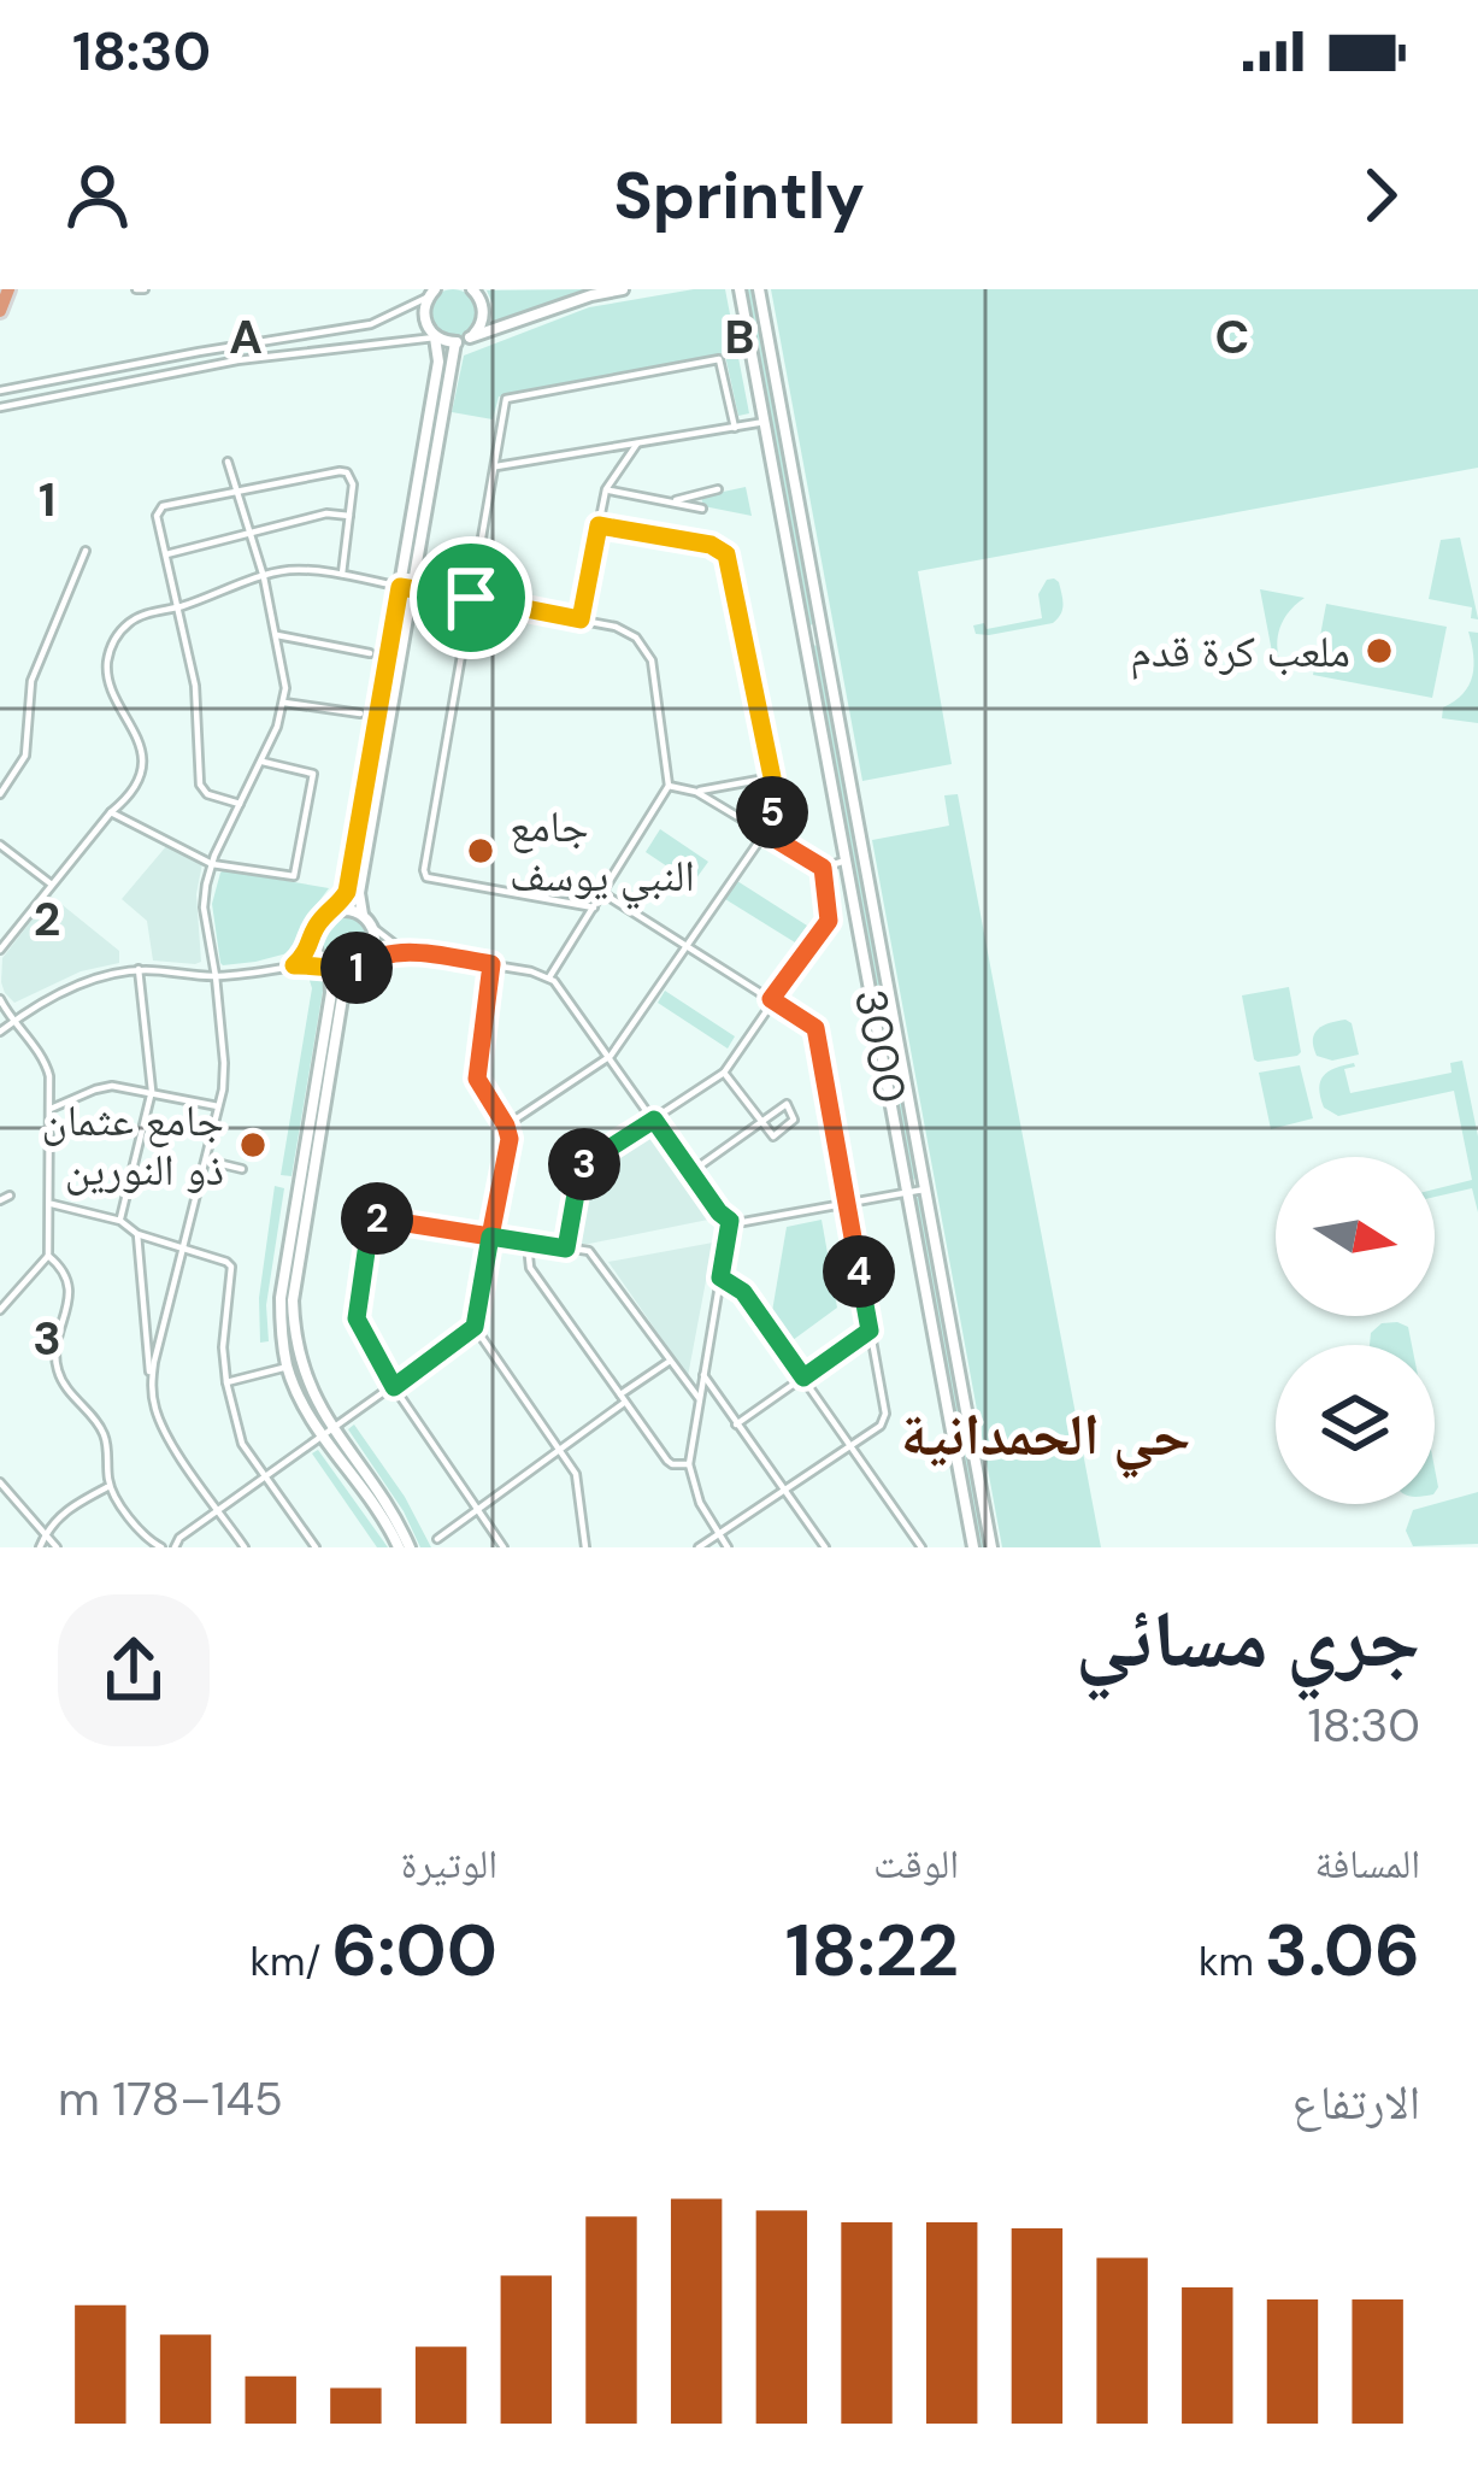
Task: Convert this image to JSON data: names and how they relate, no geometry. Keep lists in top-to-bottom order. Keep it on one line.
{"streets":{"street":["3000"]},"districts":["حي الحمدانية"],"places":["ملعب كرة قدم","جامع النبي يوسف","جامع عثمان ذو النورين"],"north":"right","page":{"status":"18:30","header":"Sprintly","pins":["5","1","3","2","4"],"heading":["جري مسائي","18:30"],"stats":[["المسافة","3.06 km"],["الوقت","18:22"],["الوتيرة","6:00 /km"]],"chart":["الارتفاع","145–178 m"]},"grid":{"columns":["A","B","C"],"rows":["1","2","3"]}}
